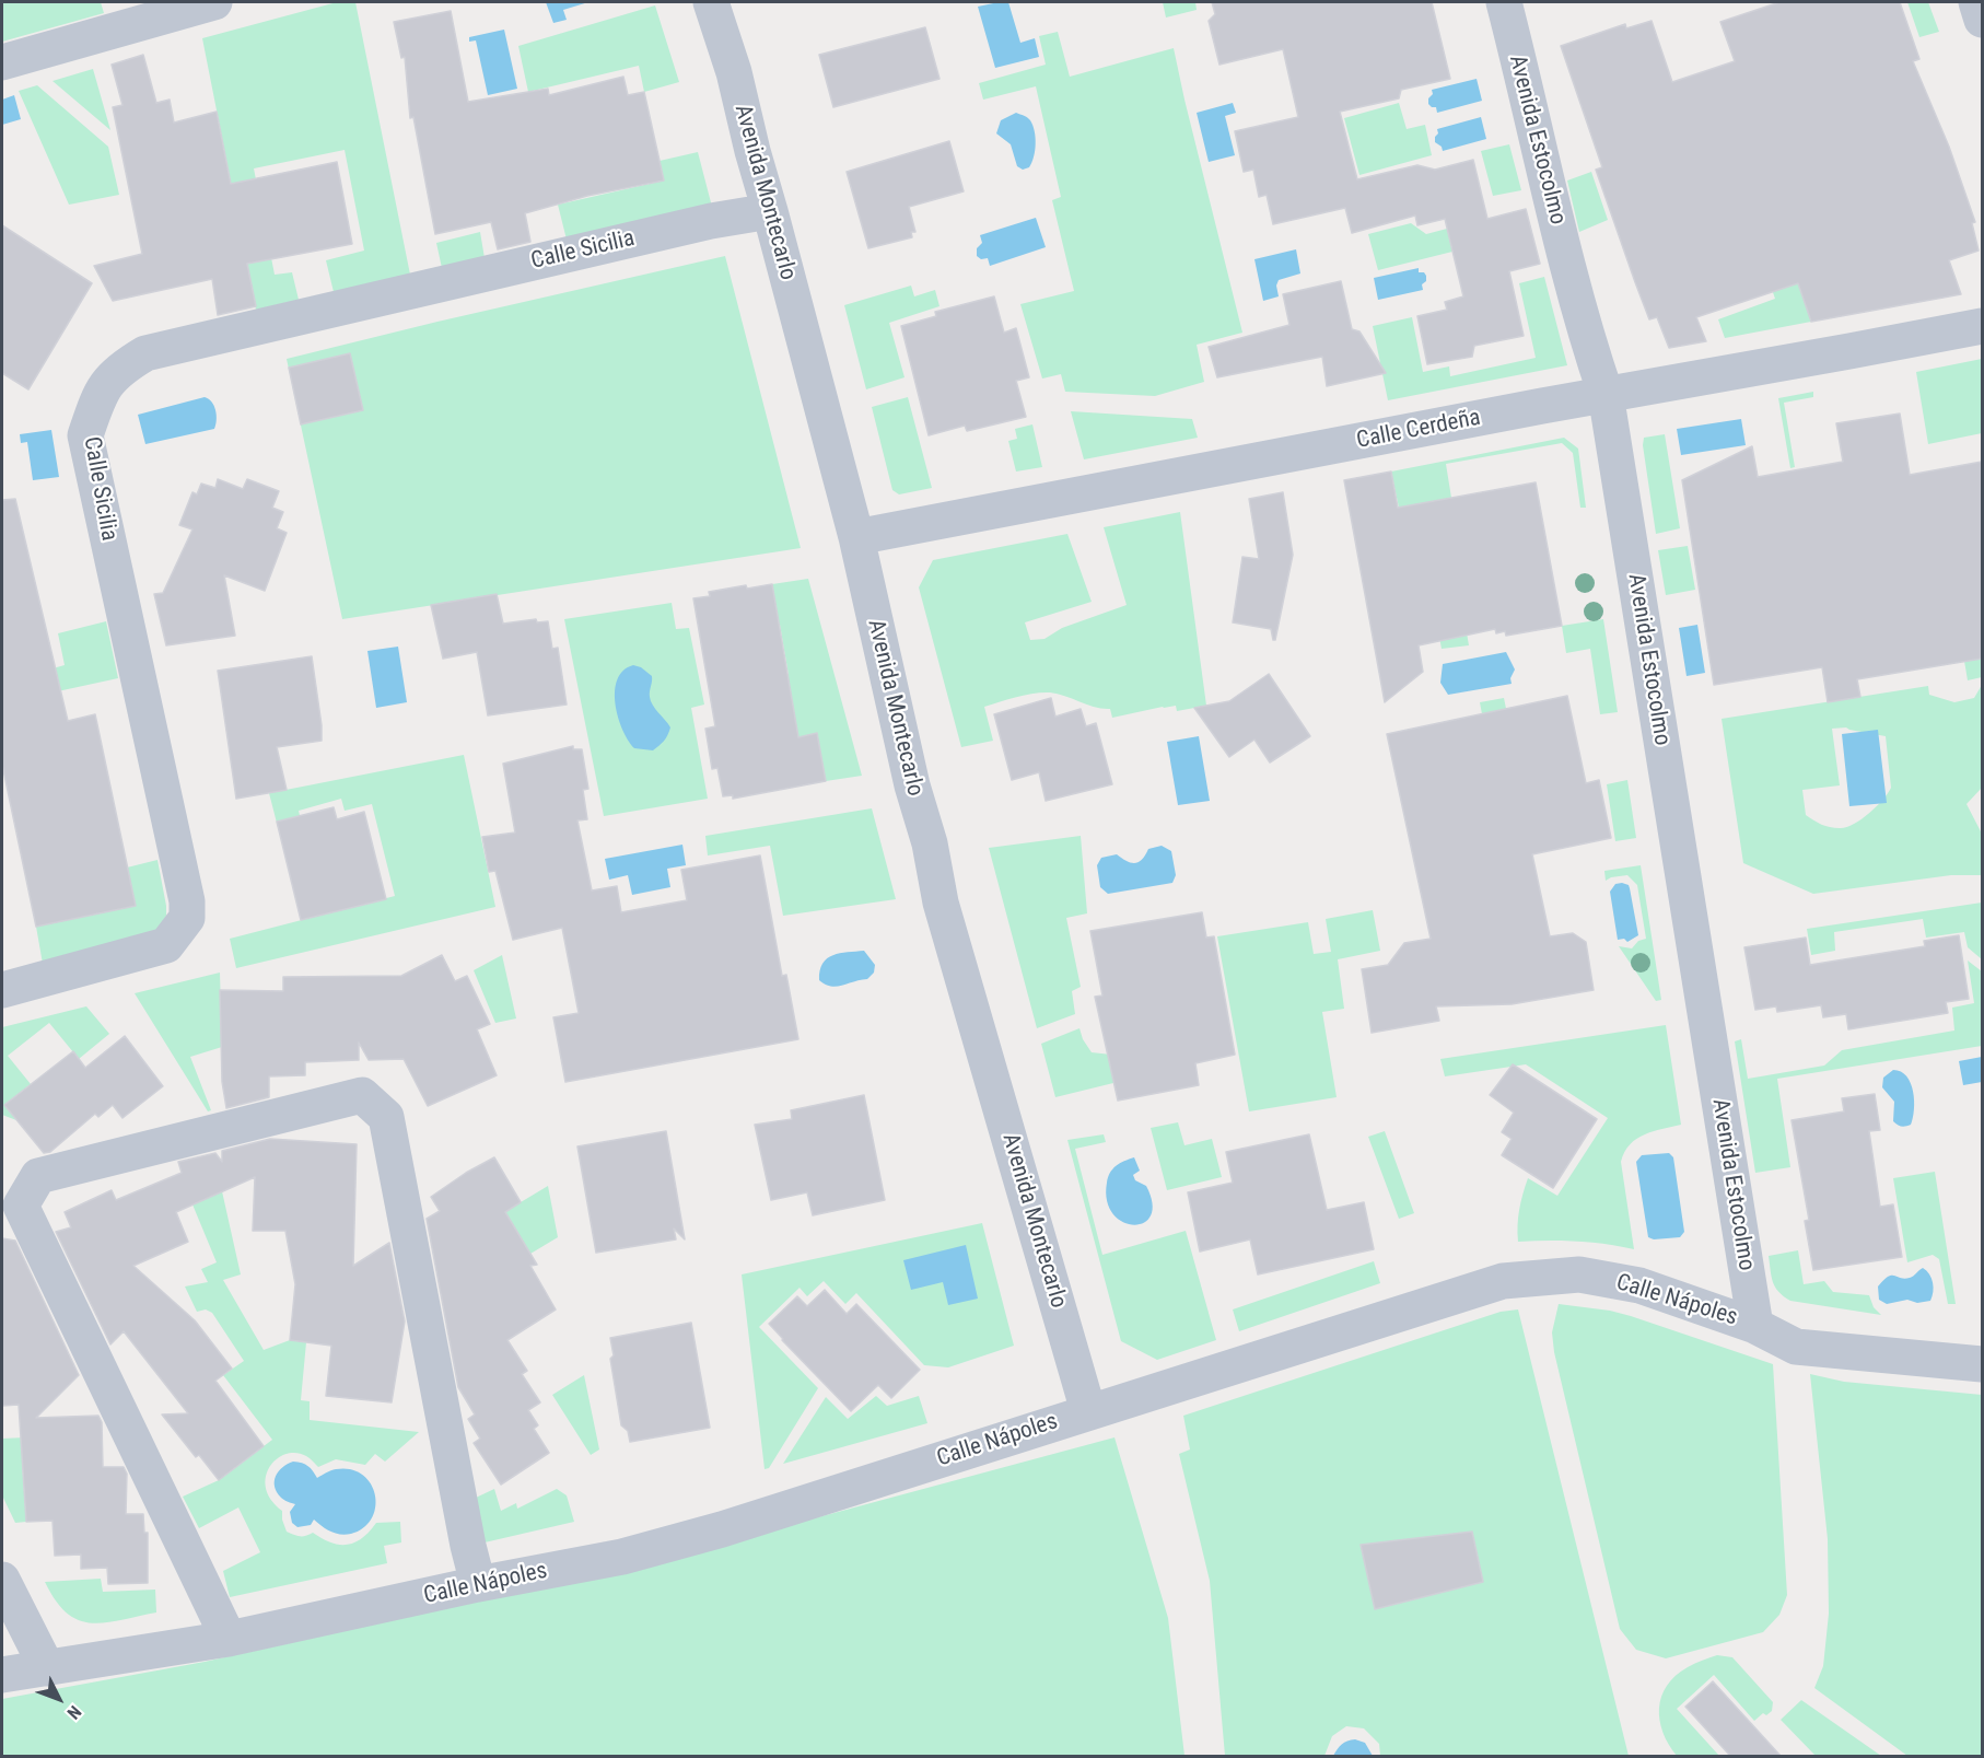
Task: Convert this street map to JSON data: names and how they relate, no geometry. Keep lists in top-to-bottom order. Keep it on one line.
{"streets":{"street":["Avenida Estocolmo","Avenida Montecarlo","Calle Sicilia","Calle Cerdeña","Calle Nápoles"]},"crossings":[["Avenida Estocolmo","Calle Cerdeña"],["Avenida Estocolmo","Calle Nápoles"],["Avenida Montecarlo","Calle Sicilia"],["Avenida Montecarlo","Calle Cerdeña"],["Avenida Montecarlo","Calle Nápoles"]],"north":"bottom right"}
